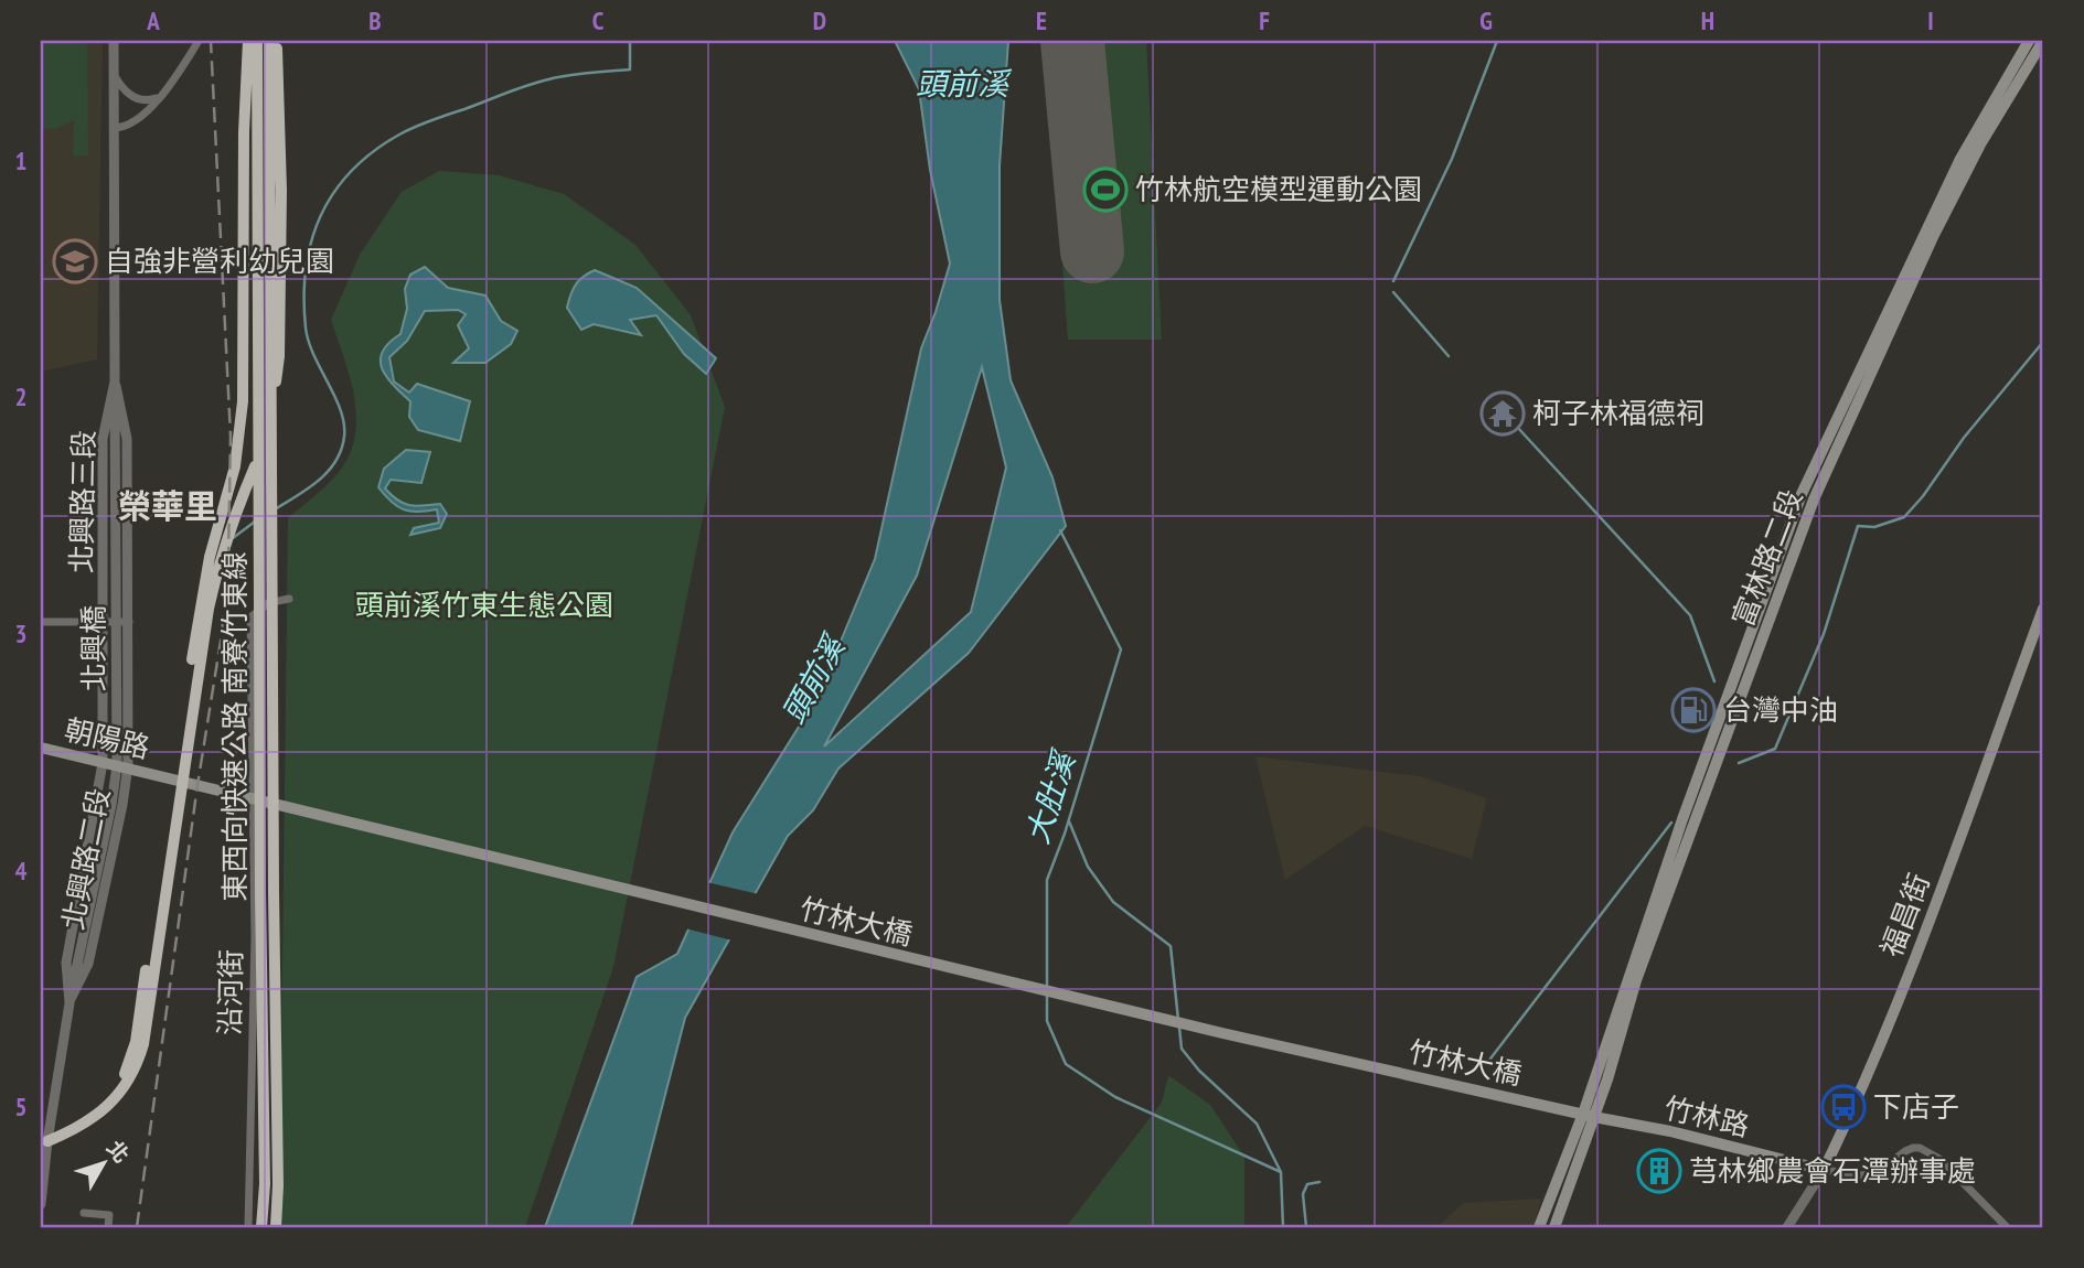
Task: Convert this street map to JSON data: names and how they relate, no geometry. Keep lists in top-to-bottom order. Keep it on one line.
{"streets":{"highway":["東西向快速公路 南寮竹東線"],"main road":["富林路二段","朝陽路","福昌街","竹林大橋","竹林路"],"street":["北興路三段","北興橋","北興路二段","沿河街"]},"crossings":[["北興路三段","北興橋"],["北興路三段","朝陽路"],["北興路三段","北興路二段"],["富林路二段","竹林路"],["北興橋","朝陽路"],["北興橋","北興路二段"],["朝陽路","北興路二段"],["朝陽路","竹林大橋"],["福昌街","竹林路"],["竹林大橋","竹林路"]],"districts":["榮華里"],"water":["頭前溪","大肚溪"],"parks":["頭前溪竹東生態公園"],"places":{"sports":["竹林航空模型運動公園"],"school or university":["自強非營利幼兒園"],"temple":["柯子林福德祠"],"fuel station":["台灣中油"],"bus stop":["下店子"],"building":["芎林鄉農會石潭辦事處"]},"north":"top right","grid":{"columns":["A","B","C","D","E","F","G","H","I"],"rows":["1","2","3","4","5"]}}
